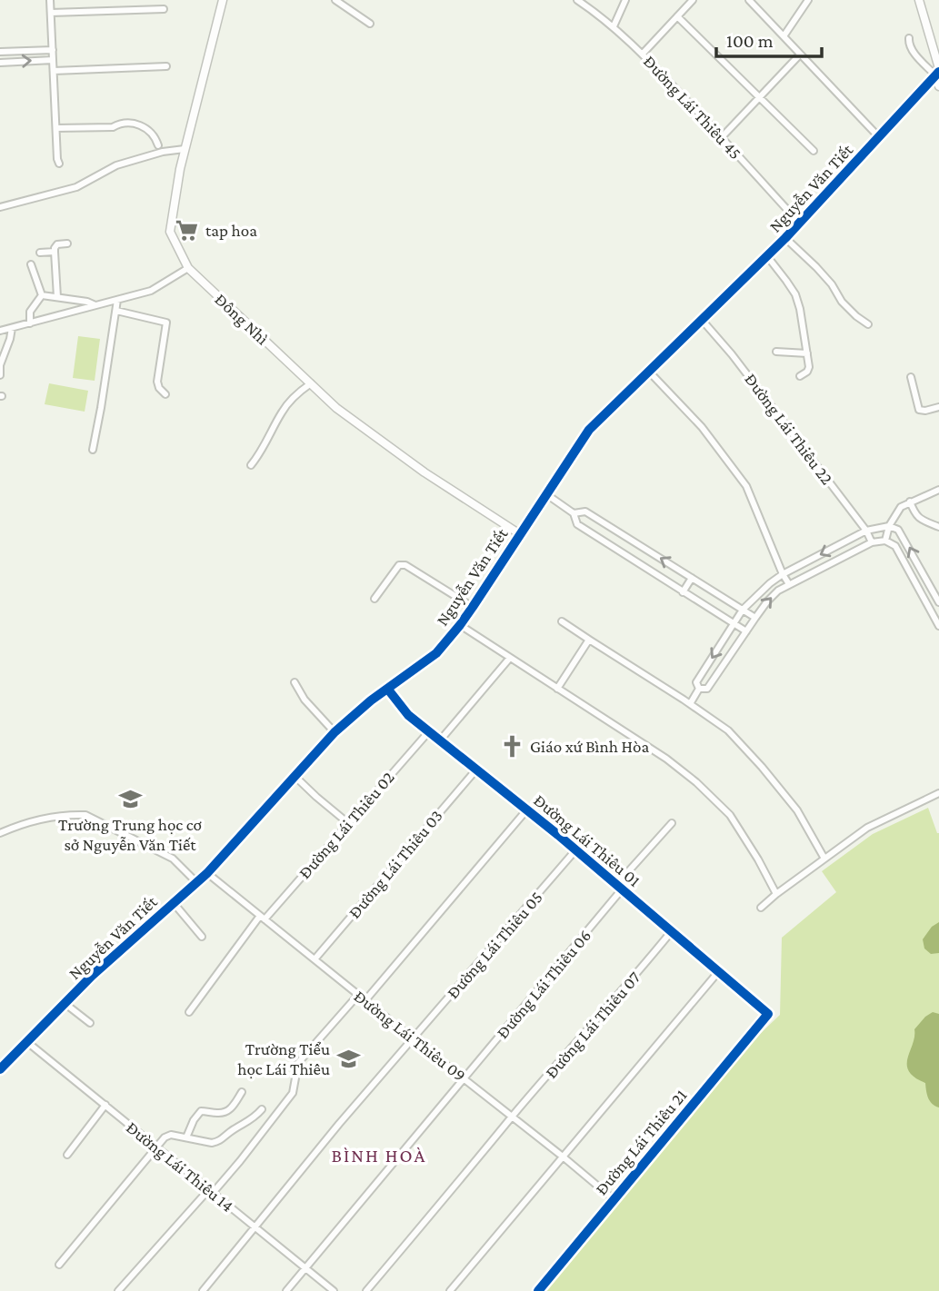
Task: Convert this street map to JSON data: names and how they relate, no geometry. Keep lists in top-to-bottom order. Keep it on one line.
{"streets":{"street":["Đường Lái Thiêu 45","Nguyễn Văn Tiết","Đông Nhì","Đường Lái Thiêu 22","Đường Lái Thiêu 02","Đường Lái Thiêu 01","Đường Lái Thiêu 03","Đường Lái Thiêu 05","Đường Lái Thiêu 06","Đường Lái Thiêu 07","Đường Lái Thiêu 09","Đường Lái Thiêu 21","Đường Lái Thiêu 14"]},"crossings":[["Đường Lái Thiêu 45","Nguyễn Văn Tiết"],["Nguyễn Văn Tiết","Đông Nhì"],["Nguyễn Văn Tiết","Đường Lái Thiêu 22"],["Nguyễn Văn Tiết","Đường Lái Thiêu 01"],["Nguyễn Văn Tiết","Đường Lái Thiêu 09"],["Nguyễn Văn Tiết","Đường Lái Thiêu 14"],["Đường Lái Thiêu 02","Đường Lái Thiêu 01"],["Đường Lái Thiêu 02","Đường Lái Thiêu 09"],["Đường Lái Thiêu 01","Đường Lái Thiêu 03"],["Đường Lái Thiêu 01","Đường Lái Thiêu 05"],["Đường Lái Thiêu 01","Đường Lái Thiêu 06"],["Đường Lái Thiêu 01","Đường Lái Thiêu 07"],["Đường Lái Thiêu 01","Đường Lái Thiêu 21"],["Đường Lái Thiêu 03","Đường Lái Thiêu 09"],["Đường Lái Thiêu 05","Đường Lái Thiêu 09"],["Đường Lái Thiêu 05","Đường Lái Thiêu 14"],["Đường Lái Thiêu 06","Đường Lái Thiêu 09"],["Đường Lái Thiêu 06","Đường Lái Thiêu 14"],["Đường Lái Thiêu 07","Đường Lái Thiêu 09"],["Đường Lái Thiêu 09","Đường Lái Thiêu 21"]],"districts":["BÌNH HOÀ"],"places":{"supermarket":["tap hoa"],"church":["Giáo xứ Bình Hòa"],"school or university":["Trường Trung học cơ sở Nguyễn Văn Tiết","Trường Tiểu học Lái Thiêu"]},"scale_bar":"100 m"}
